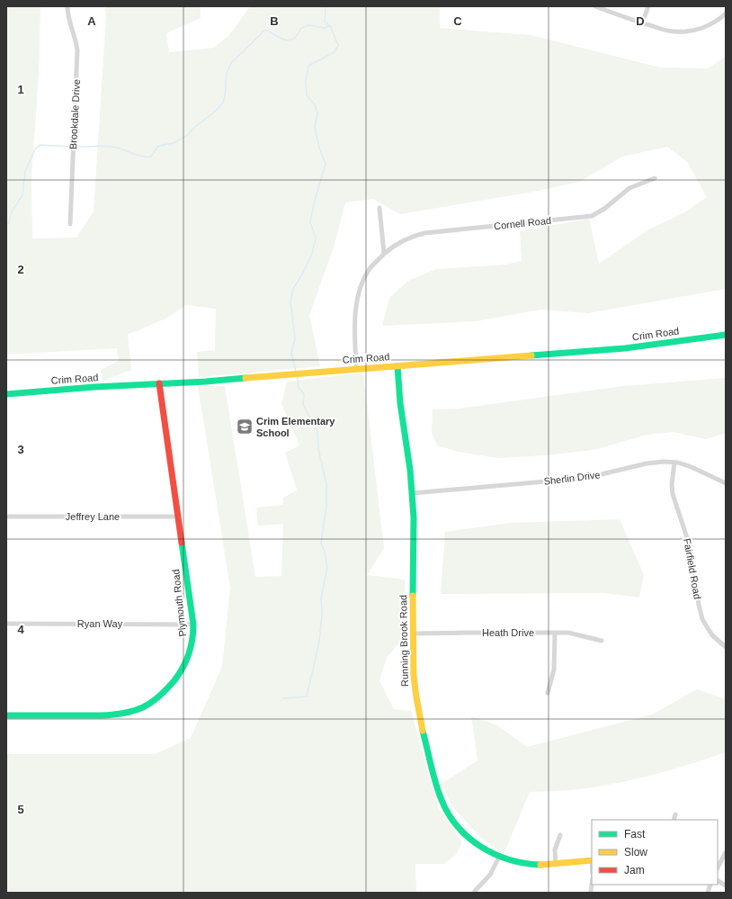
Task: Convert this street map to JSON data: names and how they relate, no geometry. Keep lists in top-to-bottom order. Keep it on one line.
{"streets":{"street":["Brookdale Drive","Cornell Road","Crim Road","Sherlin Drive","Jeffrey Lane","Fairfield Road","Plymouth Road","Ryan Way","Heath Drive","Running Brook Road"]},"crossings":[["Cornell Road","Crim Road"],["Crim Road","Plymouth Road"],["Crim Road","Running Brook Road"],["Sherlin Drive","Fairfield Road"],["Sherlin Drive","Running Brook Road"],["Jeffrey Lane","Plymouth Road"],["Plymouth Road","Ryan Way"],["Heath Drive","Running Brook Road"]],"places":{"school or university":["Crim Elementary School"]},"legend":["Fast","Slow","Jam"],"grid":{"columns":["A","B","C","D"],"rows":["1","2","3","4","5"]}}
